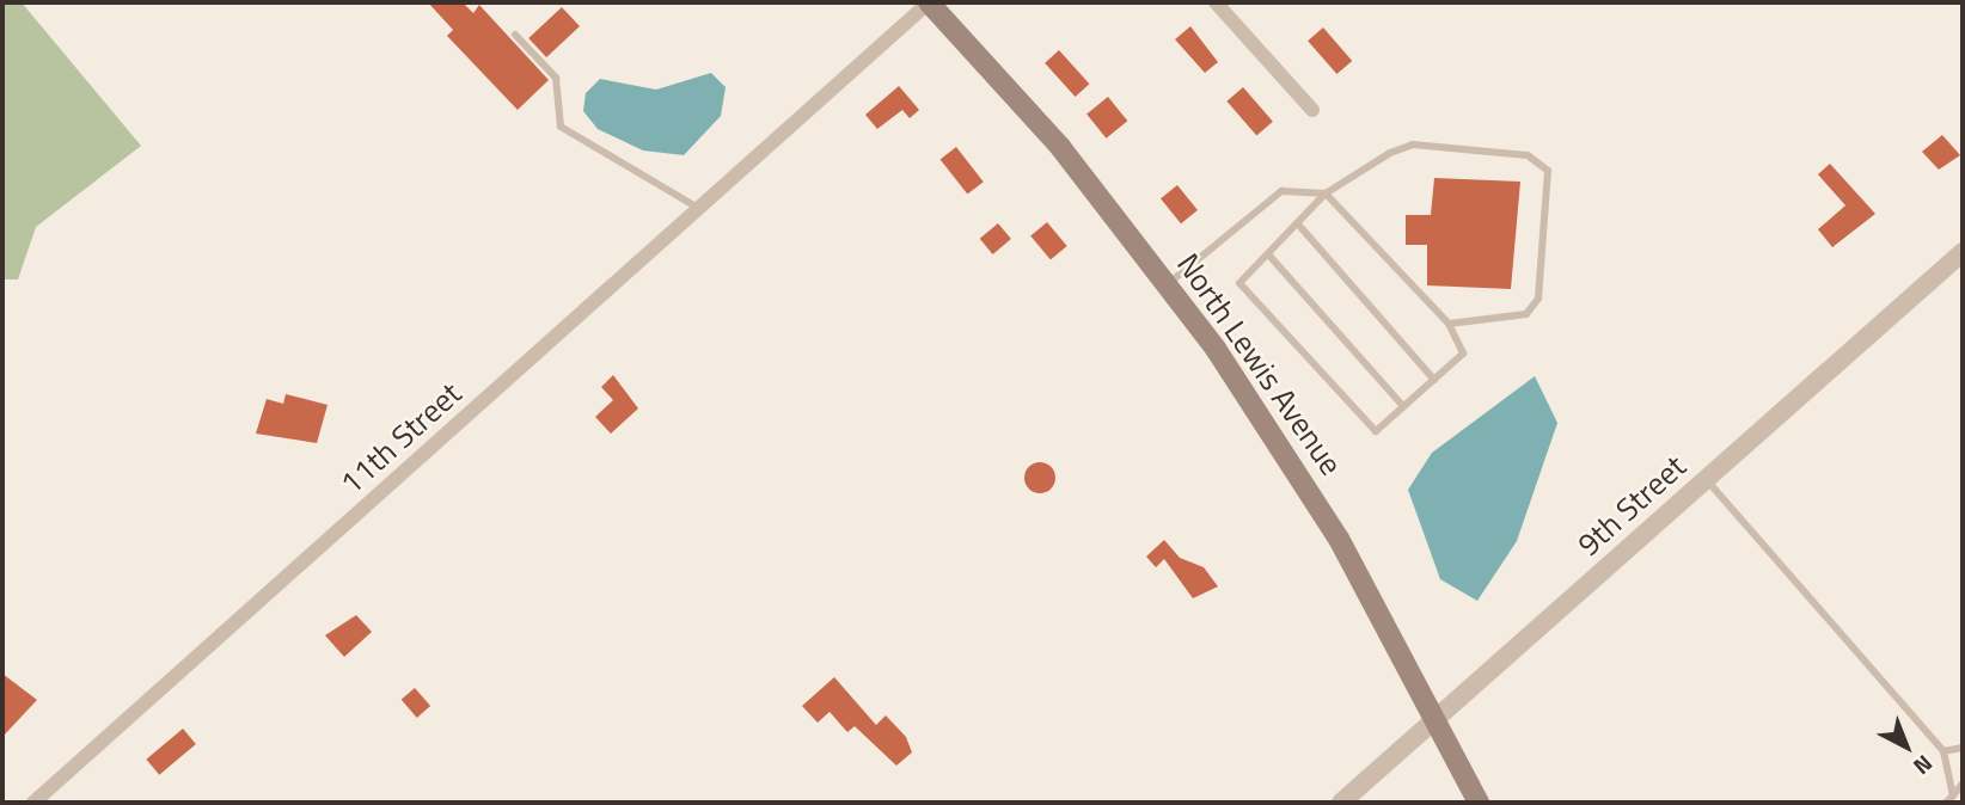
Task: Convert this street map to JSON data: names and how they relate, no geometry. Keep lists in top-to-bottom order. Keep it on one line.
{"streets":{"main road":["North Lewis Avenue"],"street":["11th Street","9th Street"]},"crossings":[["North Lewis Avenue","11th Street"],["North Lewis Avenue","9th Street"]],"north":"bottom right"}
